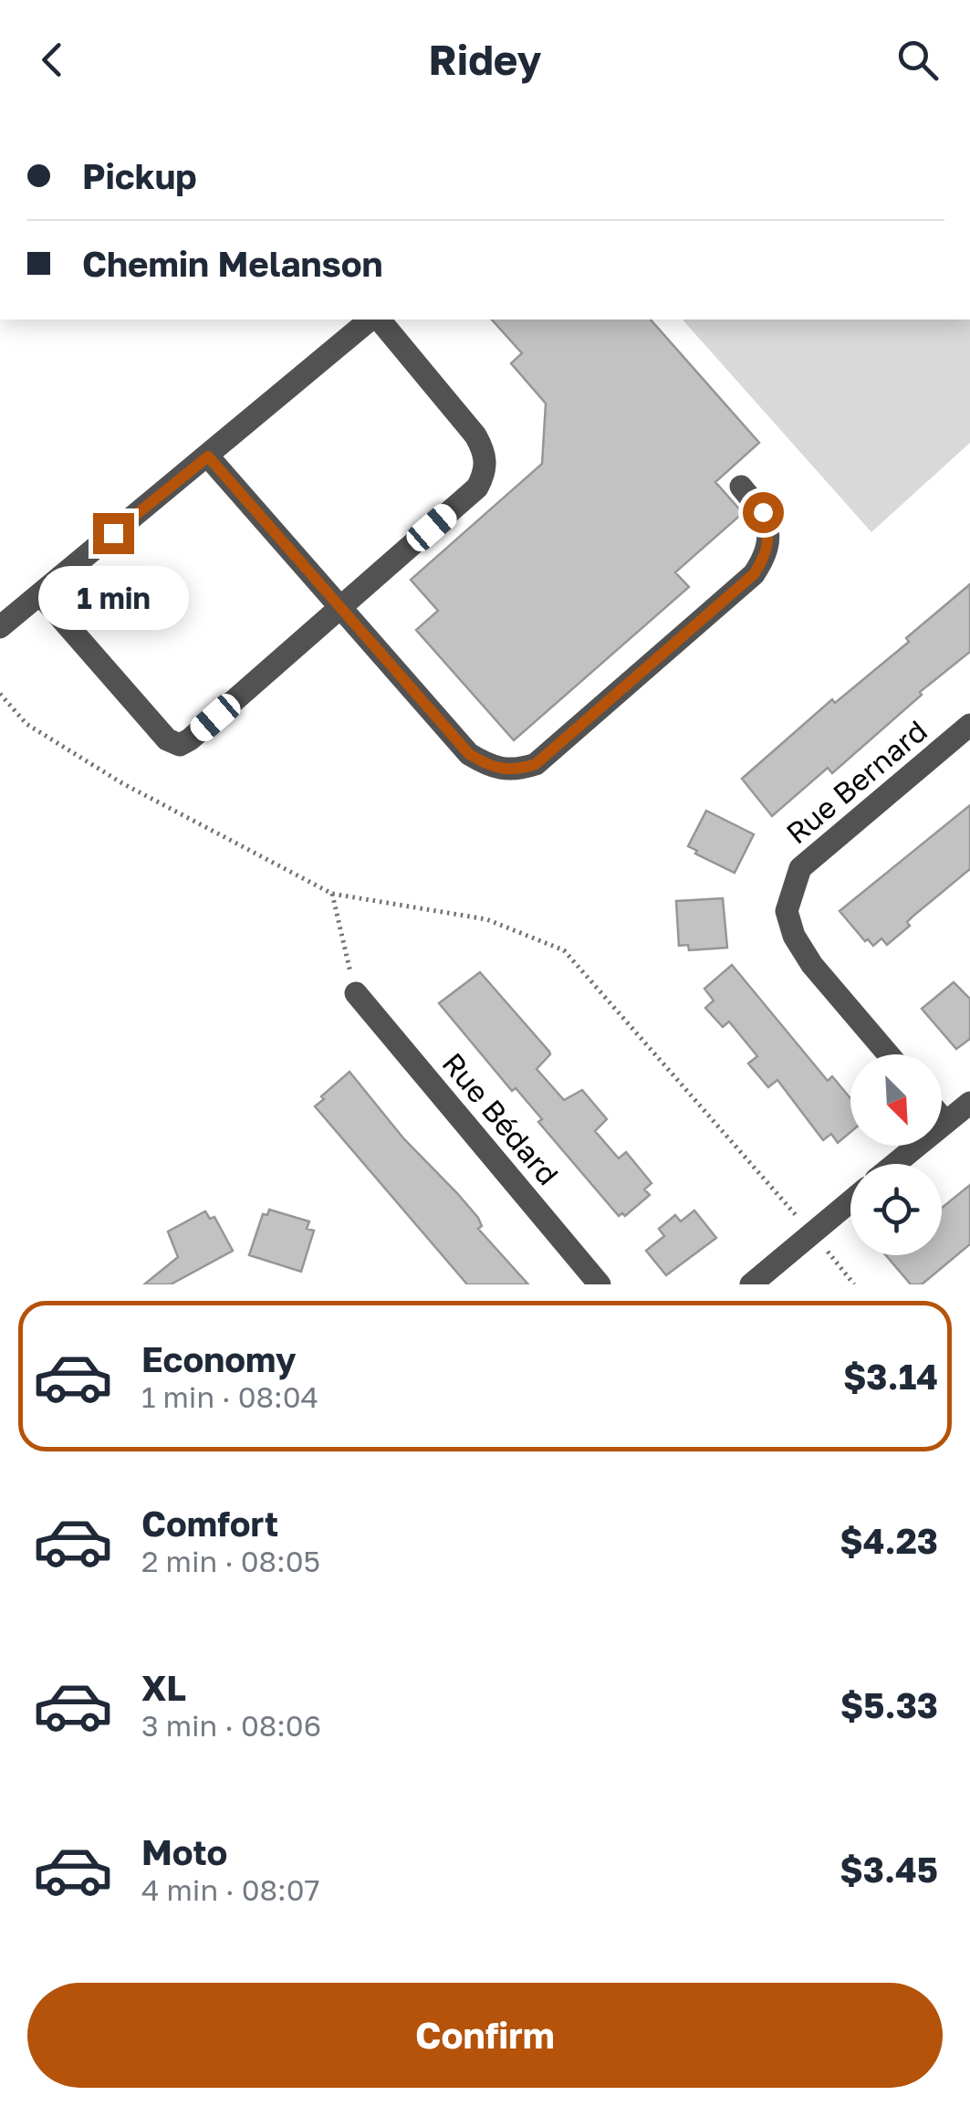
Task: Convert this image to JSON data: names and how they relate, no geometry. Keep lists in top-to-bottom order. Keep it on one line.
{"streets":{"street":["Rue Bernard","Rue Bédard"]},"north":"bottom right","page":{"header":"Ridey","banner":["Pickup","Chemin Melanson"],"bubble":"1 min","list":[{"name":"Economy","note":"1 min · 08:04","value":"$3.14"},{"name":"Comfort","note":"2 min · 08:05","value":"$4.23"},{"name":"XL","note":"3 min · 08:06","value":"$5.33"},{"name":"Moto","note":"4 min · 08:07","value":"$3.45"}],"buttons":"Confirm"}}
